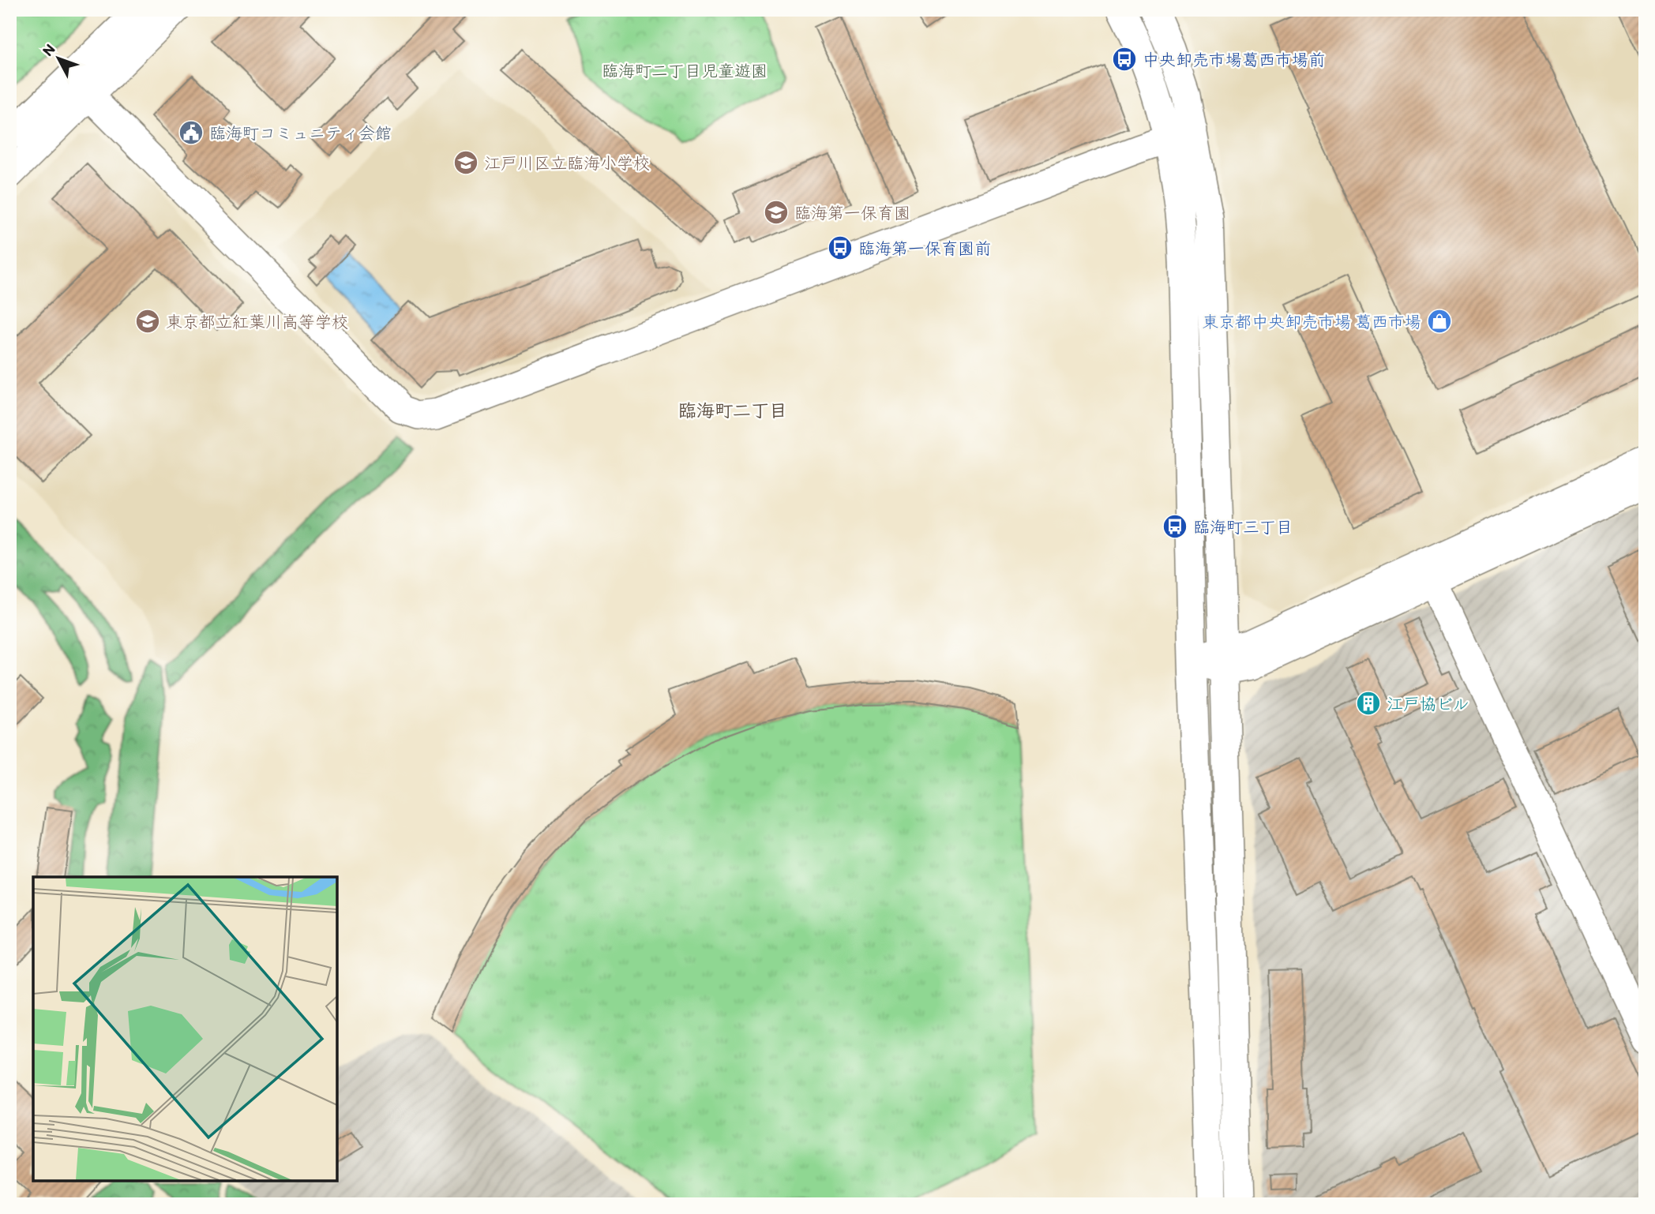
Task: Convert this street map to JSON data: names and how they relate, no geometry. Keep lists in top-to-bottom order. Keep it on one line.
{"districts":["臨海町二丁目"],"parks":["臨海町二丁目児童遊園"],"places":{"bus stop":["中央卸売市場葛西市場前","臨海第一保育園前","臨海町三丁目"],"public building":["臨海町コミュニティ会館"],"school or university":["江戸川区立臨海小学校","臨海第一保育園","東京都立紅葉川高等学校"],"shop":["東京都中央卸売市場 葛西市場"],"building":["江戸協ビル"]},"north":"top left"}
